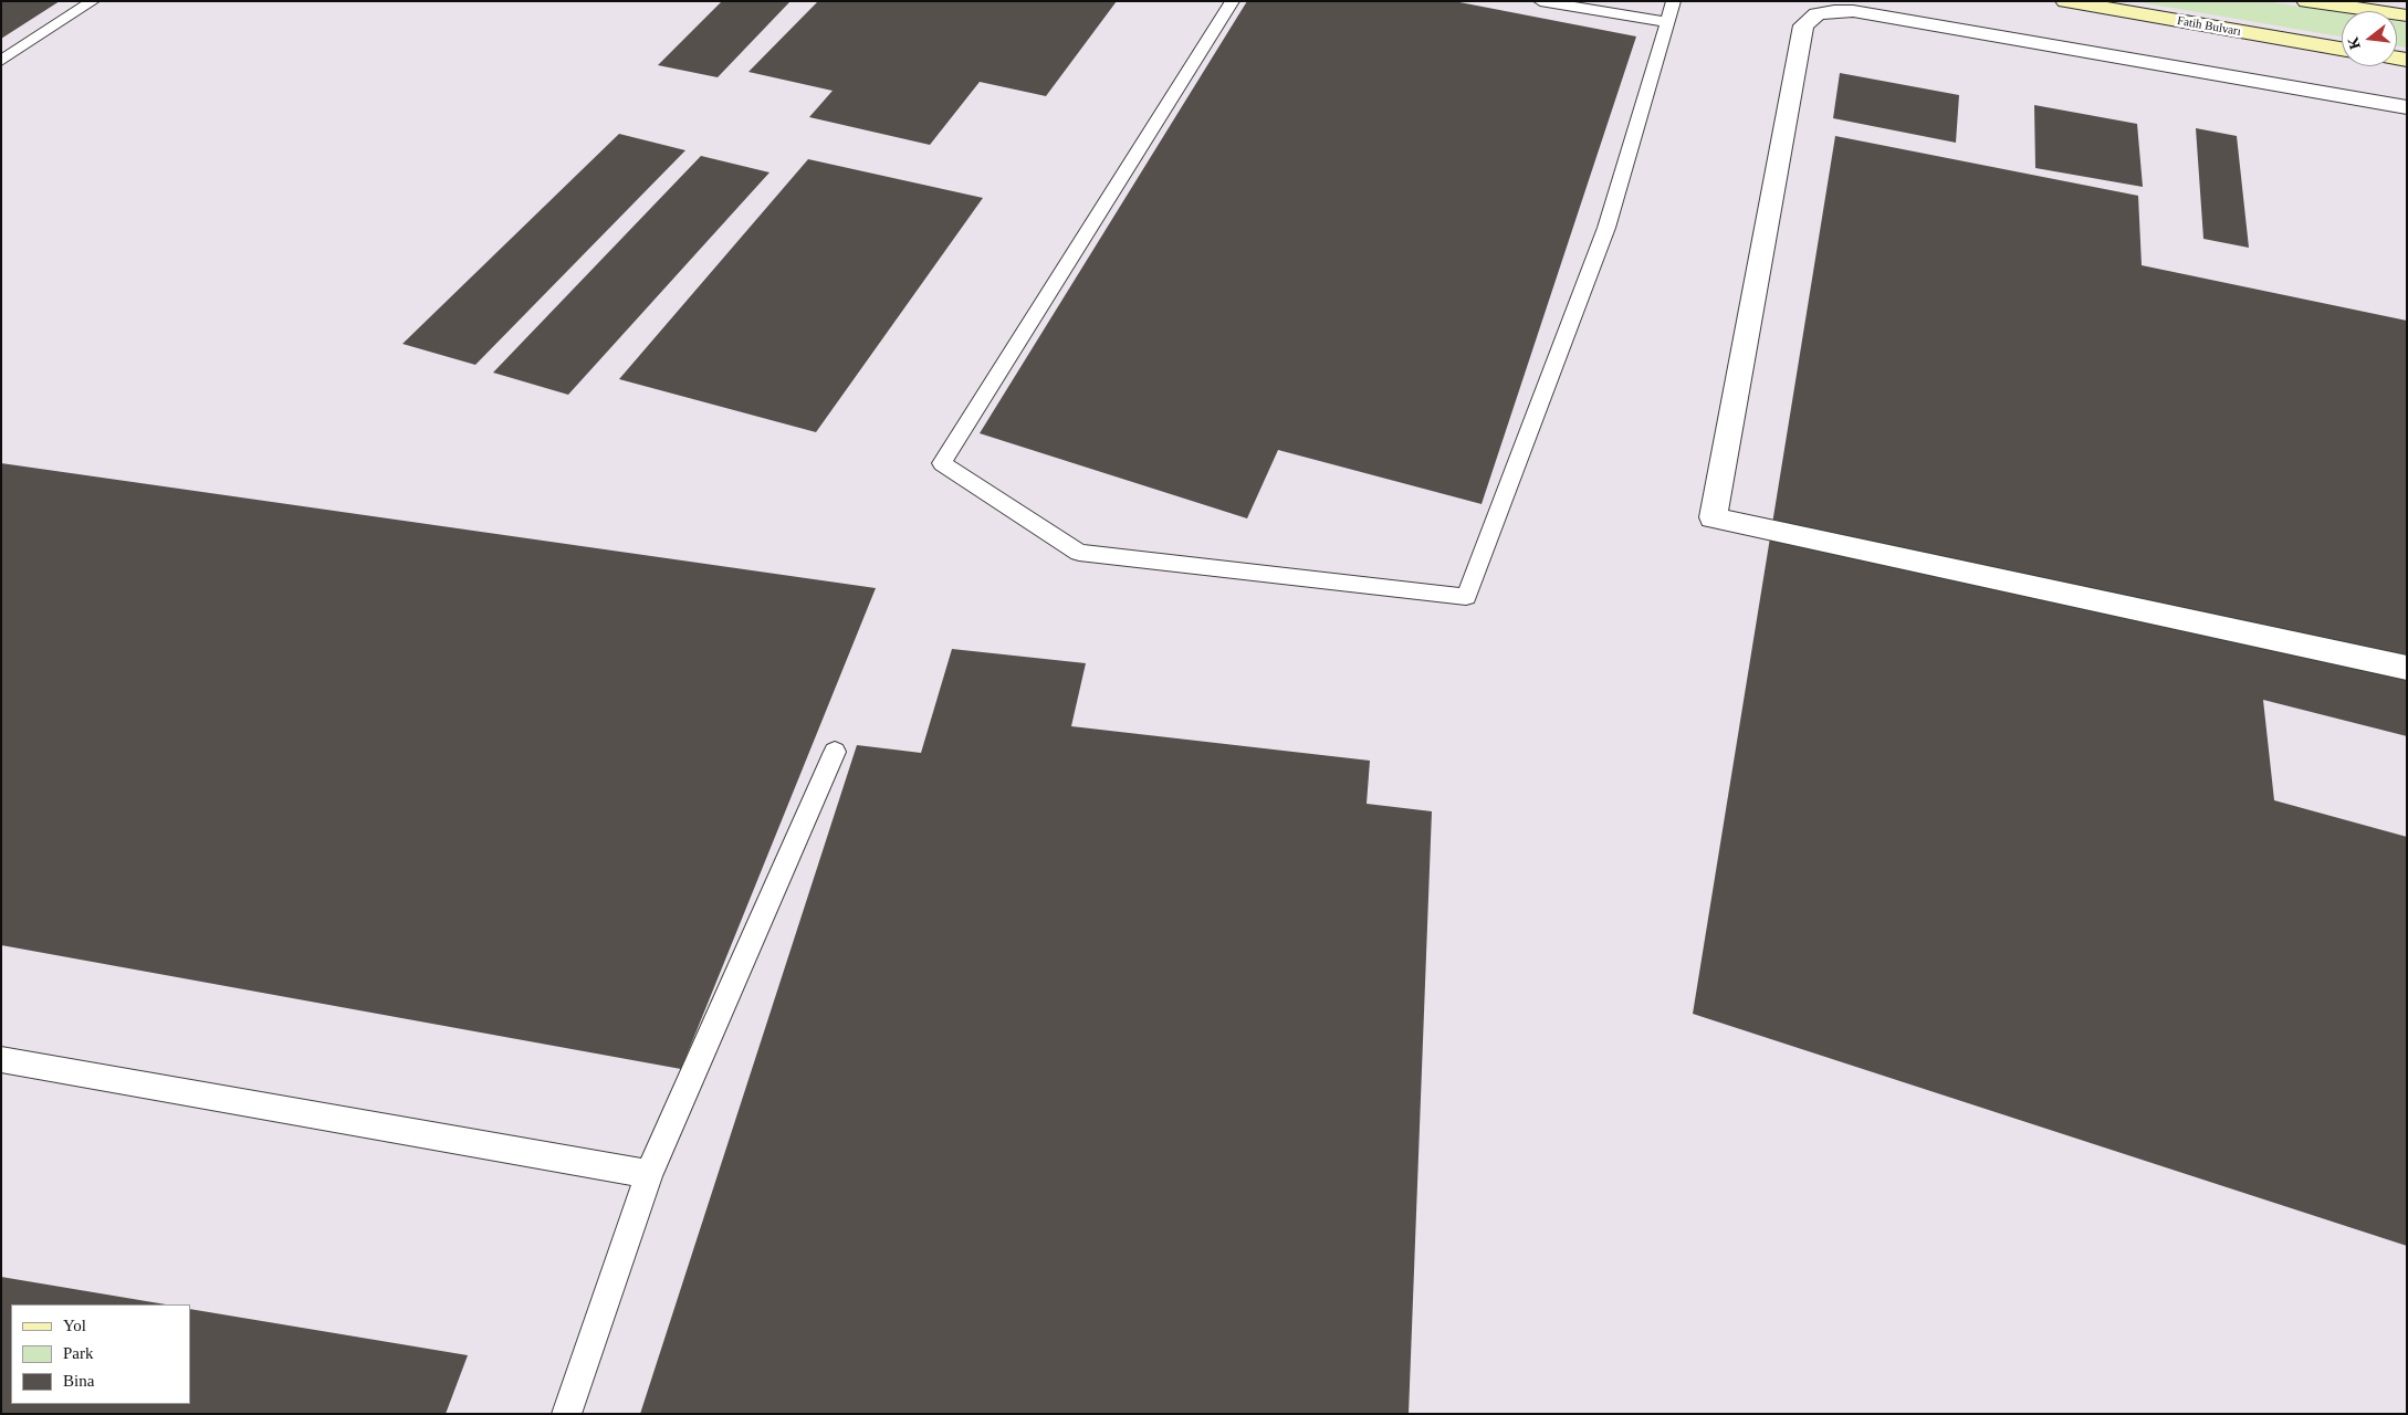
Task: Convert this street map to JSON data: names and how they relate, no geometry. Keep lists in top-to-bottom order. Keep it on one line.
{"streets":{"main road":["Fatih Bulvarı"]},"legend":["Yol","Park","Bina"],"north":"left"}
